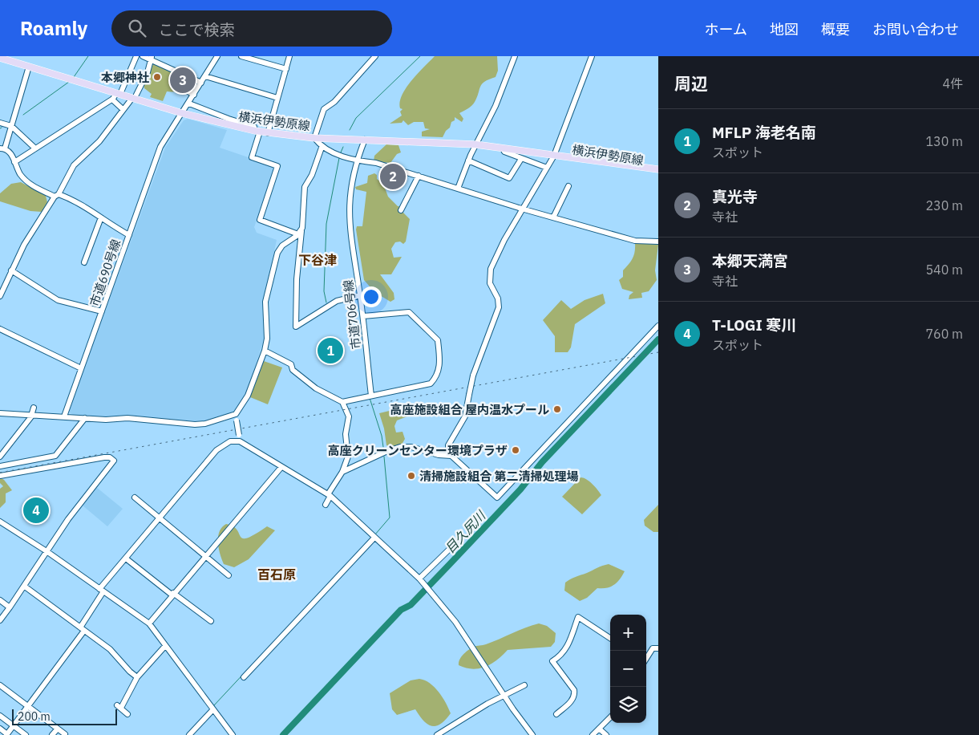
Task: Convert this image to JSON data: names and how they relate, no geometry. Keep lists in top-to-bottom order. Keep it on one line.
{"streets":{"main road":["横浜伊勢原線"],"street":["市道690号線","市道706号線"]},"crossings":[["横浜伊勢原線","市道690号線"],["横浜伊勢原線","市道706号線"]],"districts":["下谷津","百石原"],"water":["目久尻川"],"places":["本郷神社","高座施設組合 屋内温水プール","高座クリーンセンター環境プラザ","清掃施設組合 第二清掃処理場"],"scale_bar":"200 m","page":{"header":"Roamly","search":"ここで検索","nav":["ホーム","地図","概要","お問い合わせ"],"heading":["周辺","4件"],"pins":["3","2","1","4"],"list":[{"mark":"1","name":"MFLP 海老名南","note":"スポット","value":"130 m"},{"mark":"2","name":"真光寺","note":"寺社","value":"230 m"},{"mark":"3","name":"本郷天満宮","note":"寺社","value":"540 m"},{"mark":"4","name":"T-LOGI 寒川","note":"スポット","value":"760 m"}],"map_buttons":["+","−"],"scale":"200 m"}}
